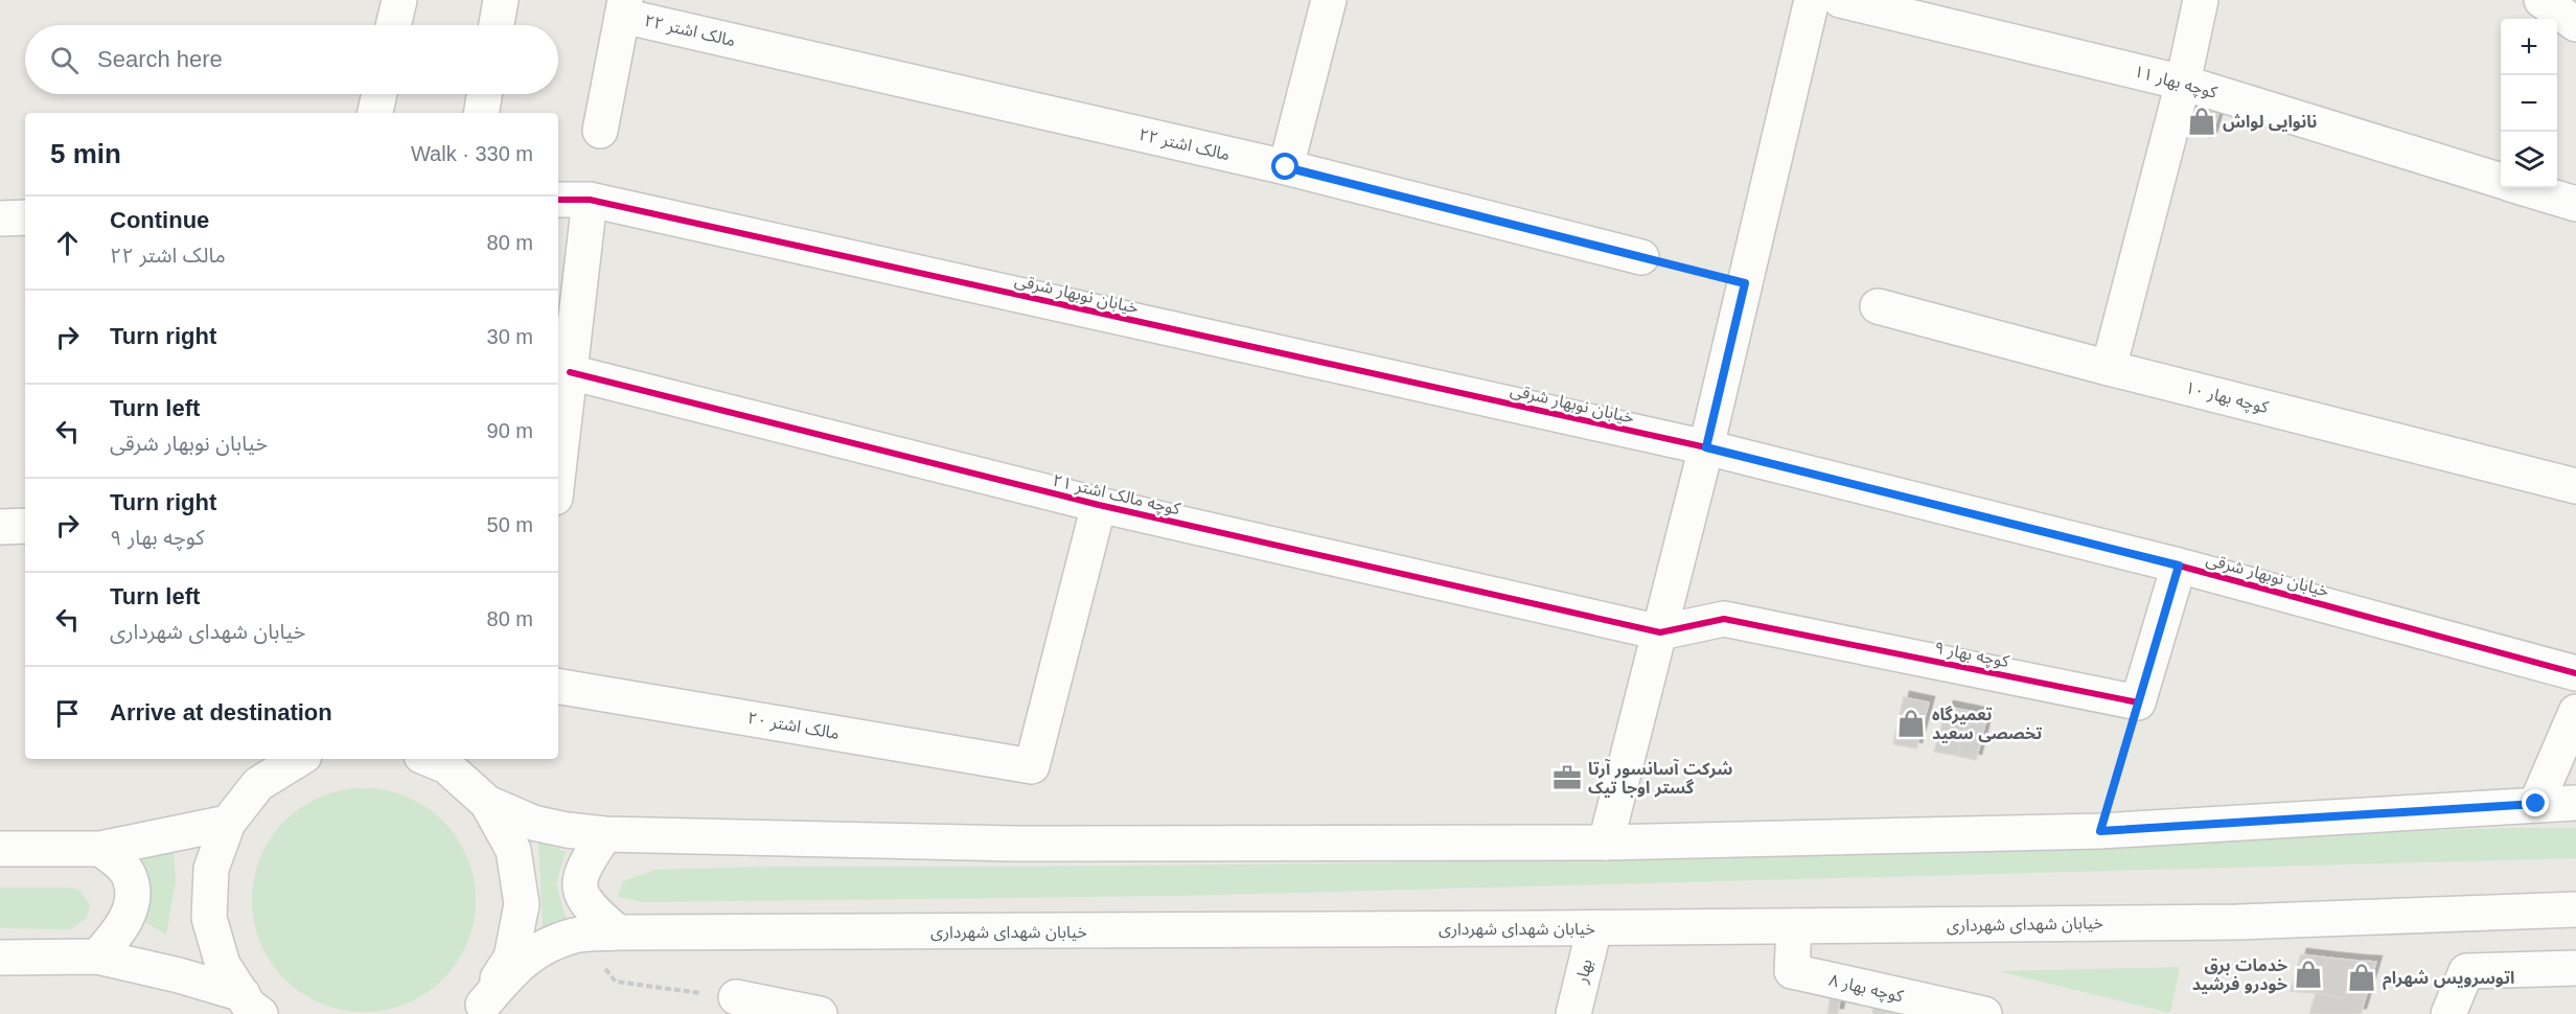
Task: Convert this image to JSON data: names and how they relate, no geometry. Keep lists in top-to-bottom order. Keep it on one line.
{"streets":{"street":["مالک اشتر ۲۲","کوچه بهار ۱۱","خیابان نوبهار شرقی","کوچه بهار ۱۰","کوچه مالک اشتر ۲۱","کوچه بهار ۹","مالک اشتر ۲۰","خیابان شهدای شهرداری","بهار","کوچه بهار ۸"]},"crossings":[["کوچه مالک اشتر ۲۱","کوچه بهار ۹"],["کوچه مالک اشتر ۲۱","مالک اشتر ۲۰"],["خیابان شهدای شهرداری","بهار"],["خیابان شهدای شهرداری","کوچه بهار ۸"]],"places":{"shop":["نانوایی لواش","تعمیرگاه تخصصی سعید","خدمات برق خودرو فرشید","اتوسرویس شهرام"],"office":["شرکت آسانسور آرتا گستر اوجا تیک"]},"page":{"map_buttons":["+","−"],"search":"Search here","heading":["5 min","Walk · 330 m"],"list":[["Continue","مالک اشتر ۲۲","80 m"],["Turn right","30 m"],["Turn left","خیابان نوبهار شرقی","90 m"],["Turn right","کوچه بهار ۹","50 m"],["Turn left","خیابان شهدای شهرداری","80 m"],"Arrive at destination"]}}
